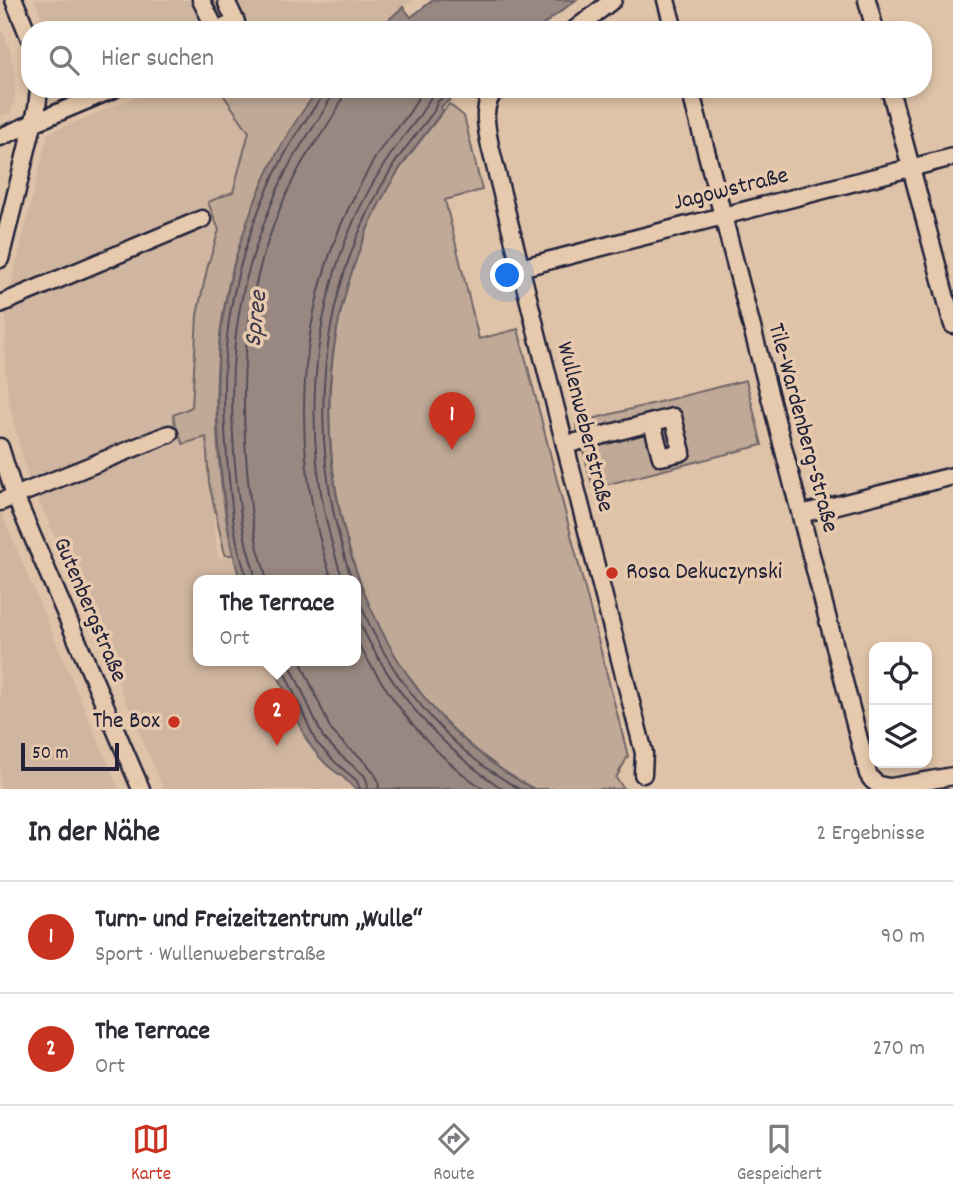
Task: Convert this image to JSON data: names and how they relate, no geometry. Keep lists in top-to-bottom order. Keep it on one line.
{"streets":{"street":["Jagowstraße","Wullenweberstraße","Tile-Wardenberg-Straße","Gutenbergstraße"]},"crossings":[["Jagowstraße","Wullenweberstraße"],["Jagowstraße","Tile-Wardenberg-Straße"]],"water":["Spree"],"places":["Rosa Dekuczynski","The Box"],"scale_bar":"50 m","page":{"search":"Hier suchen","pins":["1","2"],"popup":["The Terrace","Ort"],"scale":"50 m","heading":["In der Nähe","2 Ergebnisse"],"list":[{"mark":"1","name":"Turn- und Freizeitzentrum „Wulle“","note":"Sport · Wullenweberstraße","value":"90 m"},{"mark":"2","name":"The Terrace","note":"Ort","value":"270 m"}],"nav":["Karte","Route","Gespeichert"]}}
